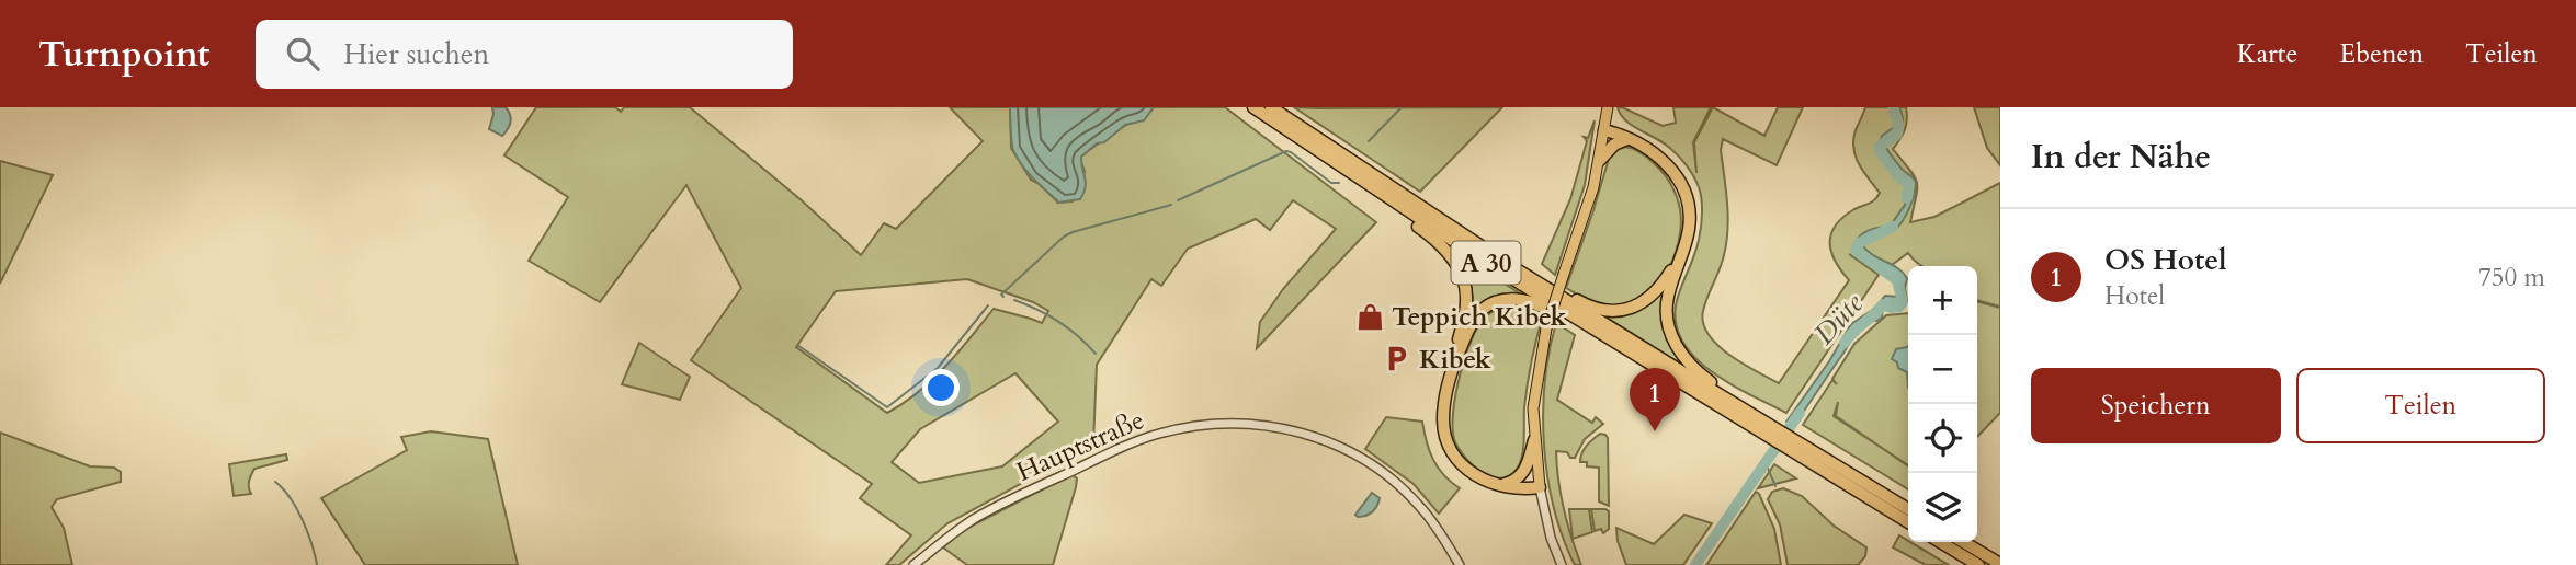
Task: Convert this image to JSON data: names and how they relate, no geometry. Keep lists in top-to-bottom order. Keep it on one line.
{"streets":{"highway":["A 30"],"street":["Hauptstraße"]},"water":["Düte"],"places":{"shop":["Teppich Kibek"],"parking":["Kibek"]},"page":{"header":"Turnpoint","search":"Hier suchen","nav":["Karte","Ebenen","Teilen"],"heading":"In der Nähe","list":[{"mark":"1","name":"OS Hotel","note":"Hotel","value":"750 m"}],"map_buttons":["+","−"],"buttons":["Speichern","Teilen"],"pins":"1"}}
